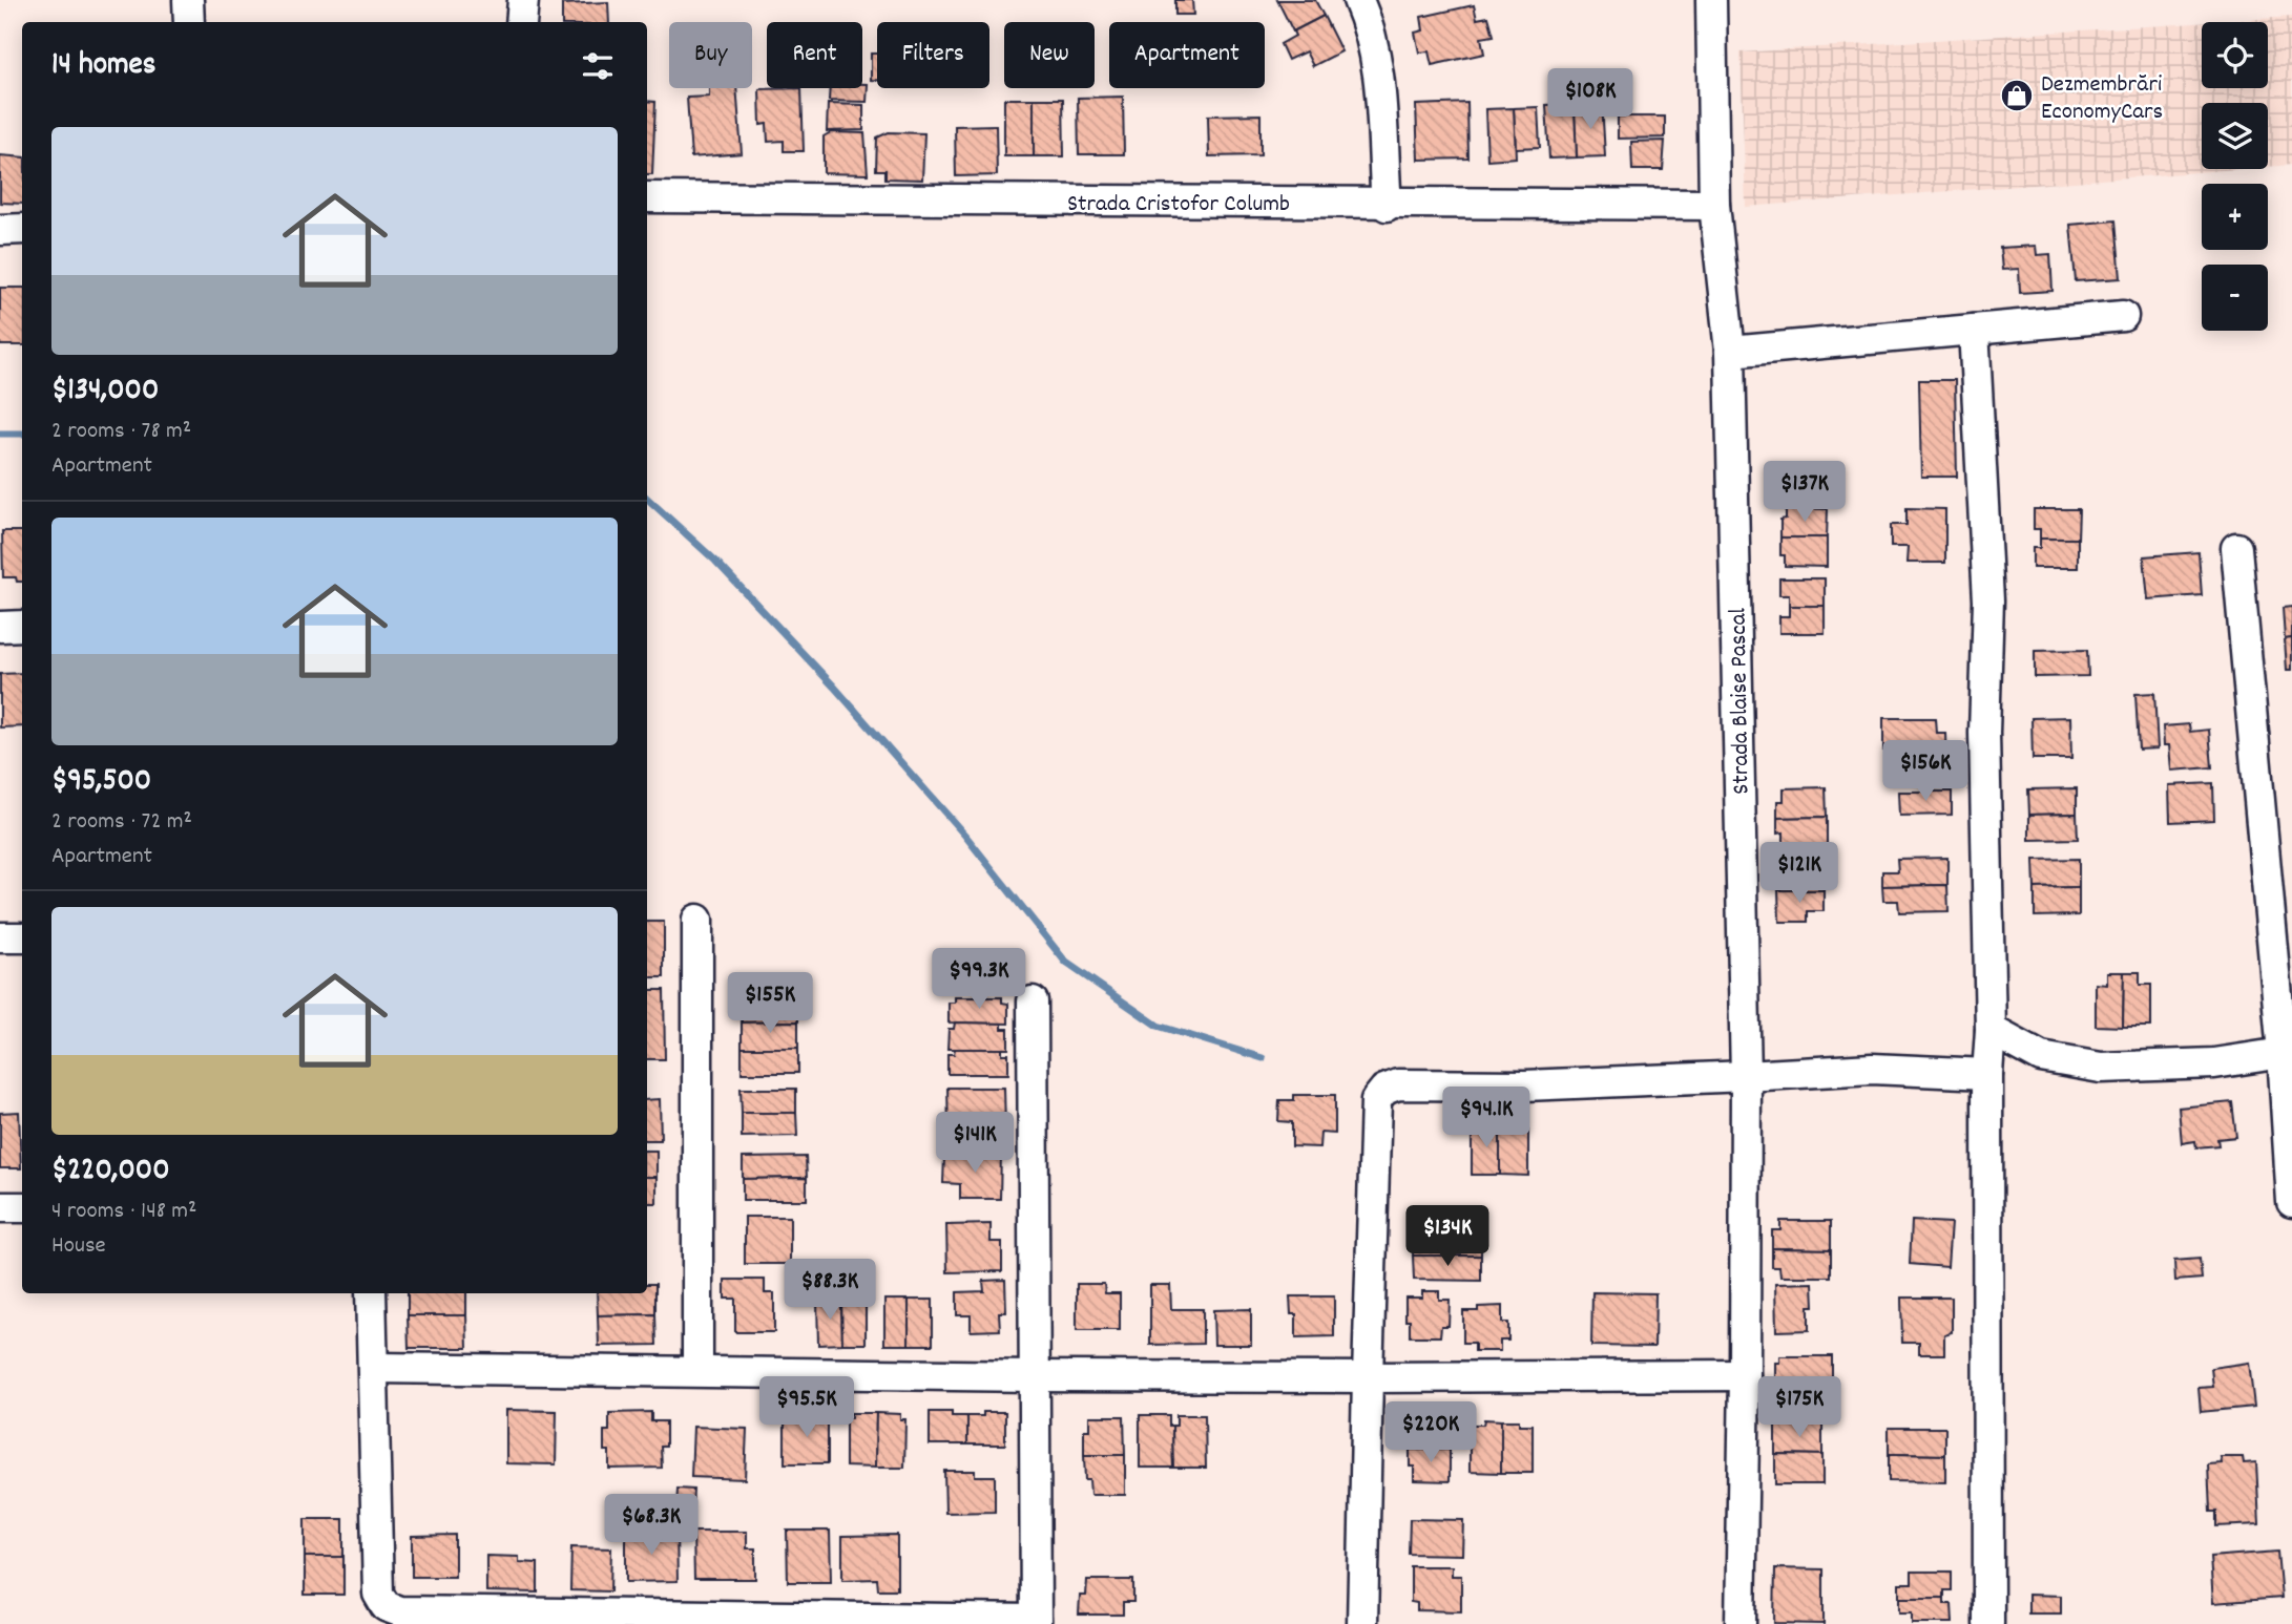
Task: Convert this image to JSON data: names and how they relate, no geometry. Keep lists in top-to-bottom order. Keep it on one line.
{"streets":{"street":["Strada Cristofor Columb","Strada Blaise Pascal"]},"crossings":[["Strada Cristofor Columb","Strada Blaise Pascal"]],"places":{"shop":["Dezmembrări EconomyCars"]},"page":{"map_buttons":["+","−"],"chip":["Buy","Rent","Filters","New","Apartment"],"heading":"14 homes","price":["$108K","$137K","$156K","$121K","$99.3K","$155K","$94.1K","$141K","$134K","$88.3K","$95.5K","$175K","$220K","$68.3K"],"list":[{"name":"$134,000","note":"2 rooms · 78 m² · Apartment"},{"name":"$95,500","note":"2 rooms · 72 m² · Apartment"},{"name":"$220,000","note":"4 rooms · 148 m² · House"}]}}
